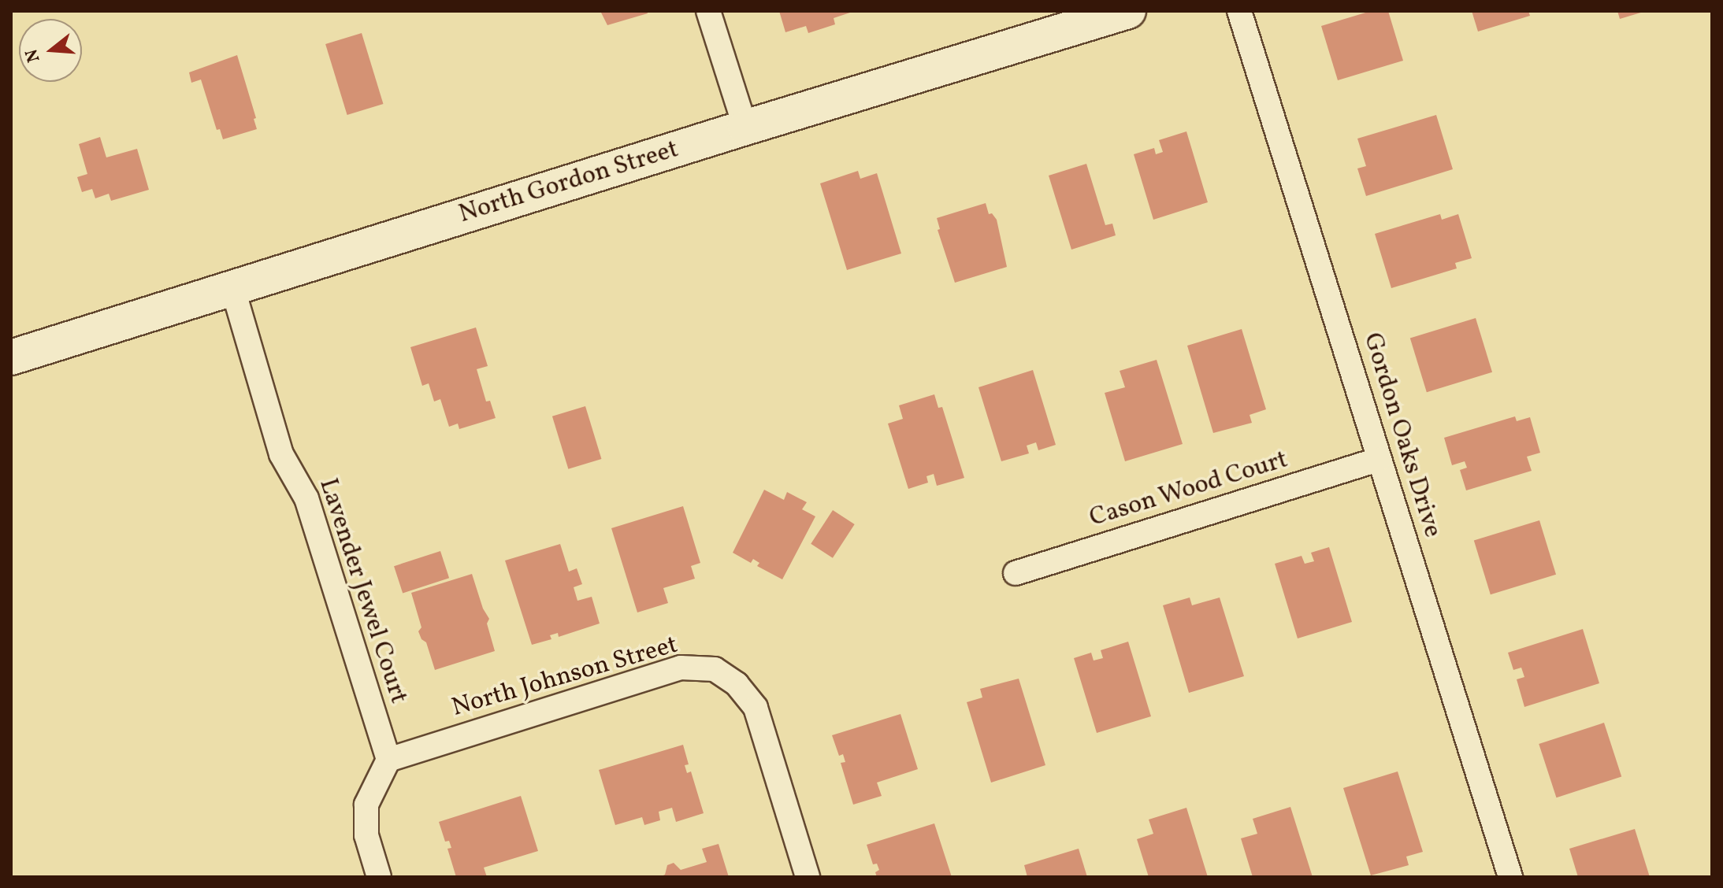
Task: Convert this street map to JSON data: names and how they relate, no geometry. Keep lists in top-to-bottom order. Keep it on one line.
{"streets":{"street":["North Gordon Street","Gordon Oaks Drive","Cason Wood Court","Lavender Jewel Court","North Johnson Street"]},"crossings":[["North Gordon Street","Lavender Jewel Court"],["Gordon Oaks Drive","Cason Wood Court"],["Lavender Jewel Court","North Johnson Street"]],"north":"left"}
